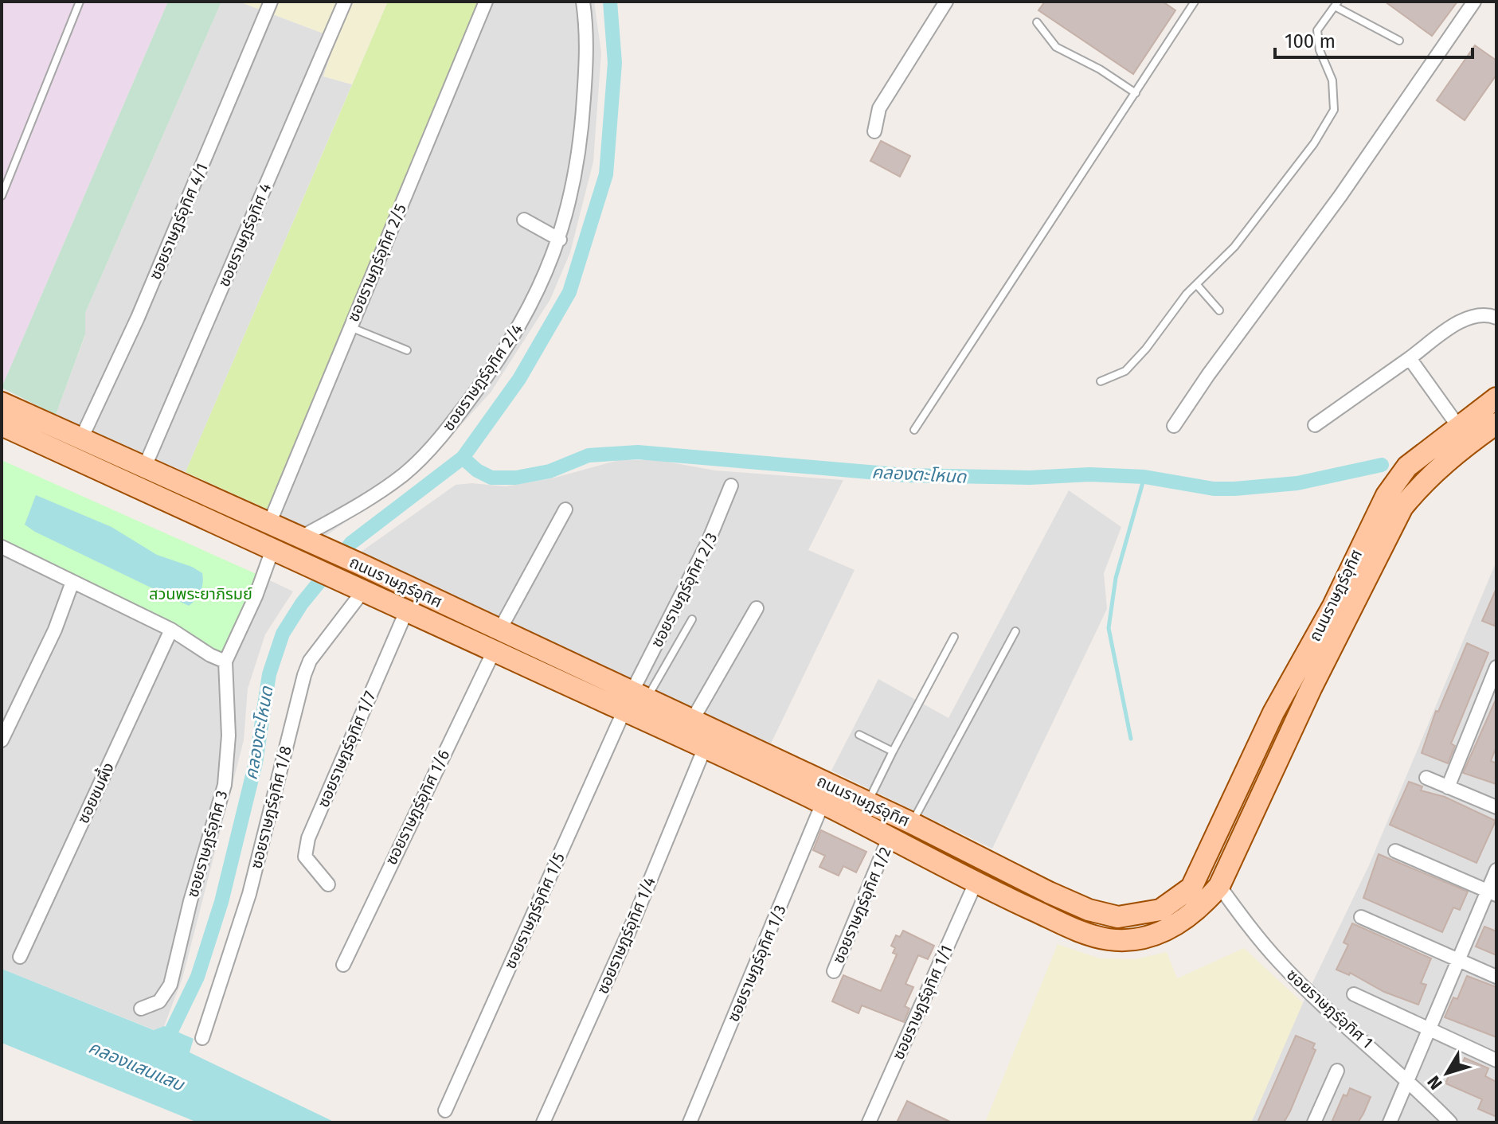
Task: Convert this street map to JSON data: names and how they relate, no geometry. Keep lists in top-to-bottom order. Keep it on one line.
{"streets":{"main road":["ถนนราษฎร์อุทิศ"],"street":["ซอยราษฎร์อุทิศ 4/1","ซอยราษฎร์อุทิศ 4","ซอยราษฎร์อุทิศ 2/5","ซอยราษฎร์อุทิศ 2/4","ซอยราษฎร์อุทิศ 2/3","ซอยราษฎร์อุทิศ 1/7","ซอยชมผึ้ง","ซอยราษฎร์อุทิศ 1/8","ซอยราษฎร์อุทิศ 1/6","ซอยราษฎร์อุทิศ 3","ซอยราษฎร์อุทิศ 1/2","ซอยราษฎร์อุทิศ 1/5","ซอยราษฎร์อุทิศ 1/4","ซอยราษฎร์อุทิศ 1/3","ซอยราษฎร์อุทิศ 1/1","ซอยราษฎร์อุทิศ 1"]},"crossings":[["ซอยราษฎร์อุทิศ 4/1","ถนนราษฎร์อุทิศ"],["ซอยราษฎร์อุทิศ 4","ถนนราษฎร์อุทิศ"],["ซอยราษฎร์อุทิศ 2/5","ถนนราษฎร์อุทิศ"],["ซอยราษฎร์อุทิศ 2/4","ถนนราษฎร์อุทิศ"],["ถนนราษฎร์อุทิศ","ซอยราษฎร์อุทิศ 2/3"],["ถนนราษฎร์อุทิศ","ซอยราษฎร์อุทิศ 1/7"],["ถนนราษฎร์อุทิศ","ซอยราษฎร์อุทิศ 1/8"],["ถนนราษฎร์อุทิศ","ซอยราษฎร์อุทิศ 1/6"],["ถนนราษฎร์อุทิศ","ซอยราษฎร์อุทิศ 3"],["ถนนราษฎร์อุทิศ","ซอยราษฎร์อุทิศ 1/2"],["ถนนราษฎร์อุทิศ","ซอยราษฎร์อุทิศ 1/5"],["ถนนราษฎร์อุทิศ","ซอยราษฎร์อุทิศ 1/4"],["ถนนราษฎร์อุทิศ","ซอยราษฎร์อุทิศ 1/3"],["ถนนราษฎร์อุทิศ","ซอยราษฎร์อุทิศ 1/1"],["ถนนราษฎร์อุทิศ","ซอยราษฎร์อุทิศ 1"],["ซอยราษฎร์อุทิศ 2/3","ซอยราษฎร์อุทิศ 1/5"]],"water":["คลองตะโหนด","คลองแสนแสบ"],"parks":["สวนพระยาภิรมย์"],"scale_bar":"100 m","north":"bottom left"}
